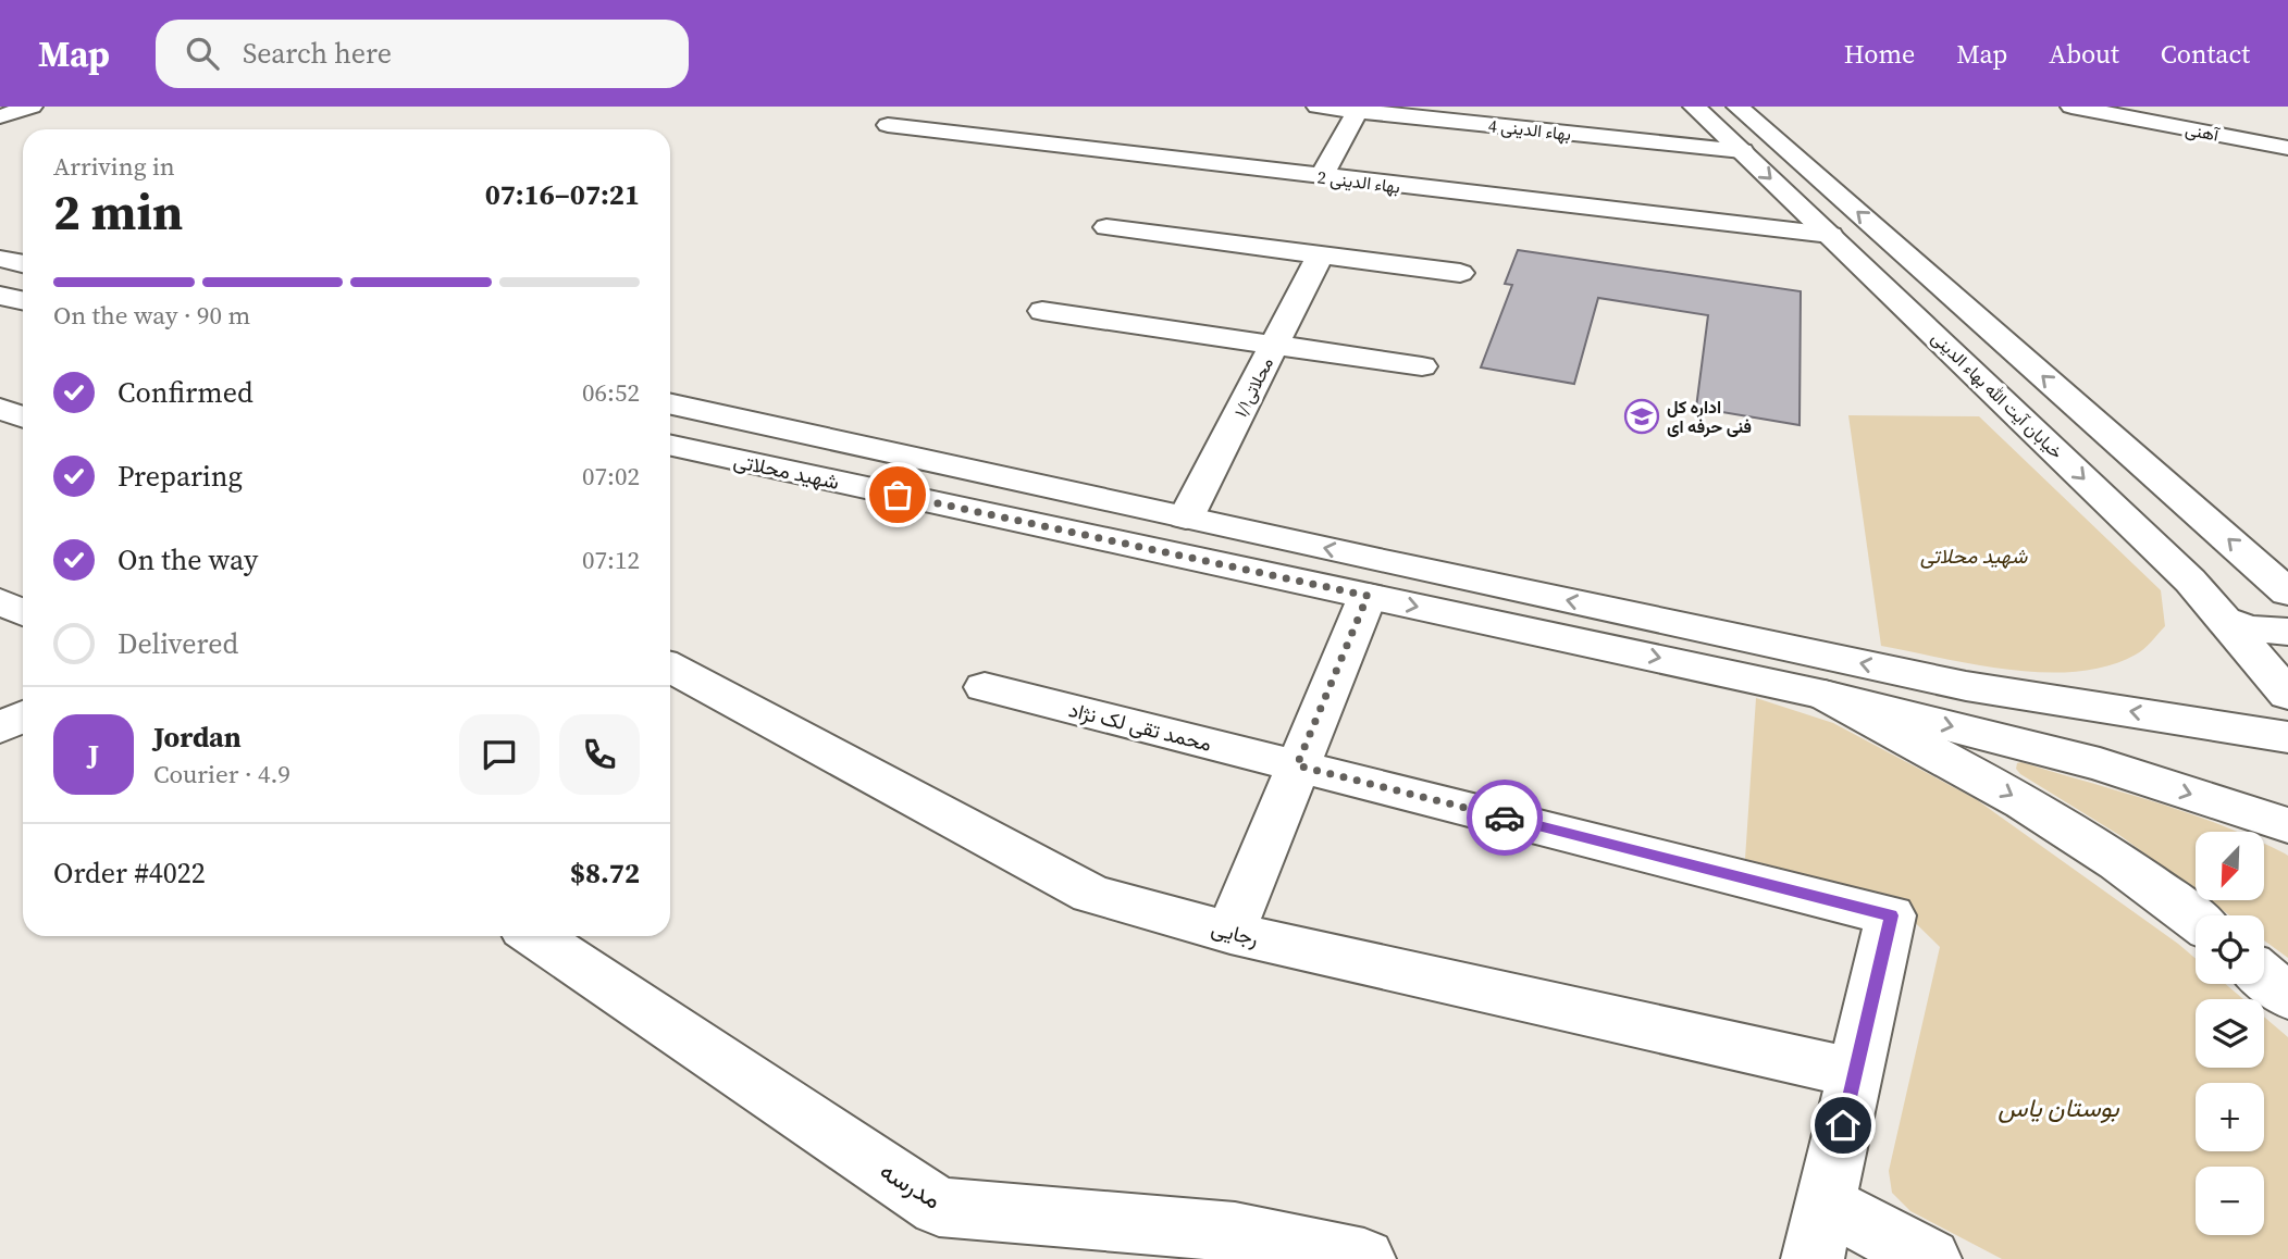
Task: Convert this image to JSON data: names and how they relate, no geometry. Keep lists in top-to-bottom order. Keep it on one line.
{"streets":{"main road":["بهاء الدینی 4","آهنی","بهاء الدینی 2","محلاتی۱/۱","خیابان آیت الله بهاء الدینی","شهید محلاتی","محمد تقی لک نژاد","رجایی","مدرسه"]},"crossings":[["بهاء الدینی 4","خیابان آیت الله بهاء الدینی"],["بهاء الدینی 2","خیابان آیت الله بهاء الدینی"],["محلاتی۱/۱","شهید محلاتی"],["محمد تقی لک نژاد","رجایی"]],"parks":["شهید محلاتی","بوستان یاس"],"places":{"school or university":["اداره کل فنی حرفه ای"]},"north":"bottom left","page":{"header":"Map","search":"Search here","nav":["Home","Map","About","Contact"],"heading":["2 min","Arriving in","07:16–07:21"],"panel":["Jordan","Courier · 4.9","Order #4022","$8.72"],"bar":"On the way · 90 m","list":[["Confirmed","06:52"],["Preparing","07:02"],["On the way","07:12"],"Delivered"],"round":"J","map_buttons":["+","−"]}}
